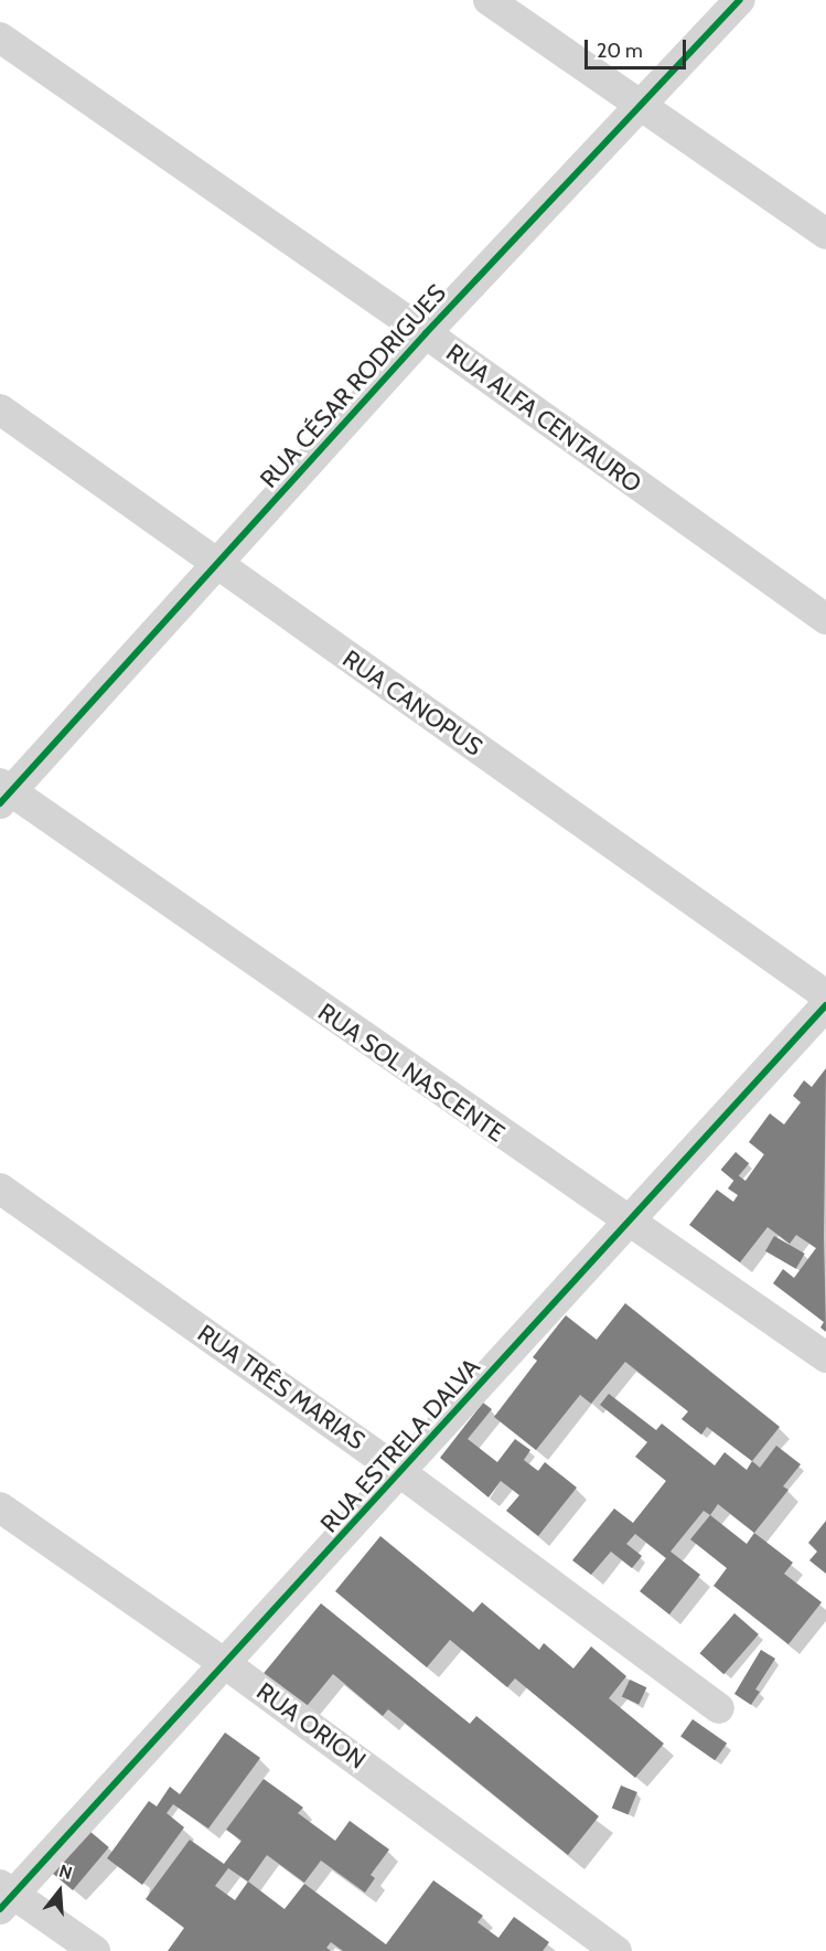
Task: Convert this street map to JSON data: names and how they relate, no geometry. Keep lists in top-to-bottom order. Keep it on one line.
{"streets":{"street":["RUA CÉSAR RODRIGUES","RUA ALFA CENTAURO","RUA CANOPUS","RUA SOL NASCENTE","RUA TRÊS MARIAS","RUA ESTRELA DALVA","RUA ORION"]},"crossings":[["RUA CÉSAR RODRIGUES","RUA ALFA CENTAURO"],["RUA CÉSAR RODRIGUES","RUA CANOPUS"],["RUA CÉSAR RODRIGUES","RUA SOL NASCENTE"],["RUA SOL NASCENTE","RUA ESTRELA DALVA"],["RUA TRÊS MARIAS","RUA ESTRELA DALVA"],["RUA ESTRELA DALVA","RUA ORION"]],"scale_bar":"20 m","north":"top"}
